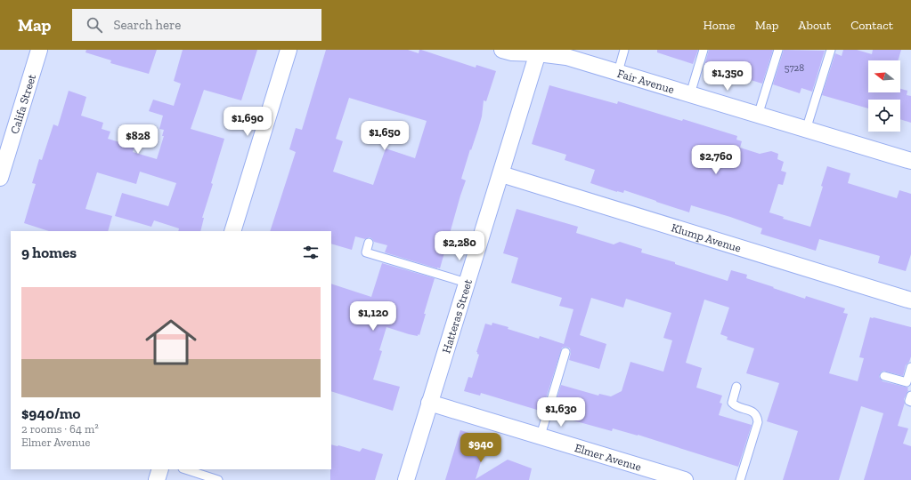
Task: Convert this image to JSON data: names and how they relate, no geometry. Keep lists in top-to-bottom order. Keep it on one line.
{"streets":{"street":["Fair Avenue","Califa Street","Klump Avenue","Hatteras Street","Elmer Avenue"]},"crossings":[["Fair Avenue","Hatteras Street"],["Klump Avenue","Hatteras Street"],["Hatteras Street","Elmer Avenue"]],"house_numbers":["5728"],"north":"left","page":{"header":"Map","search":"Search here","nav":["Home","Map","About","Contact"],"price":["$1,350","$1,690","$1,650","$828","$2,760","$2,280","$1,120","$1,630","$940"],"heading":"9 homes","list":[{"name":"$940/mo","note":"2 rooms · 64 m² · Elmer Avenue"}]}}
